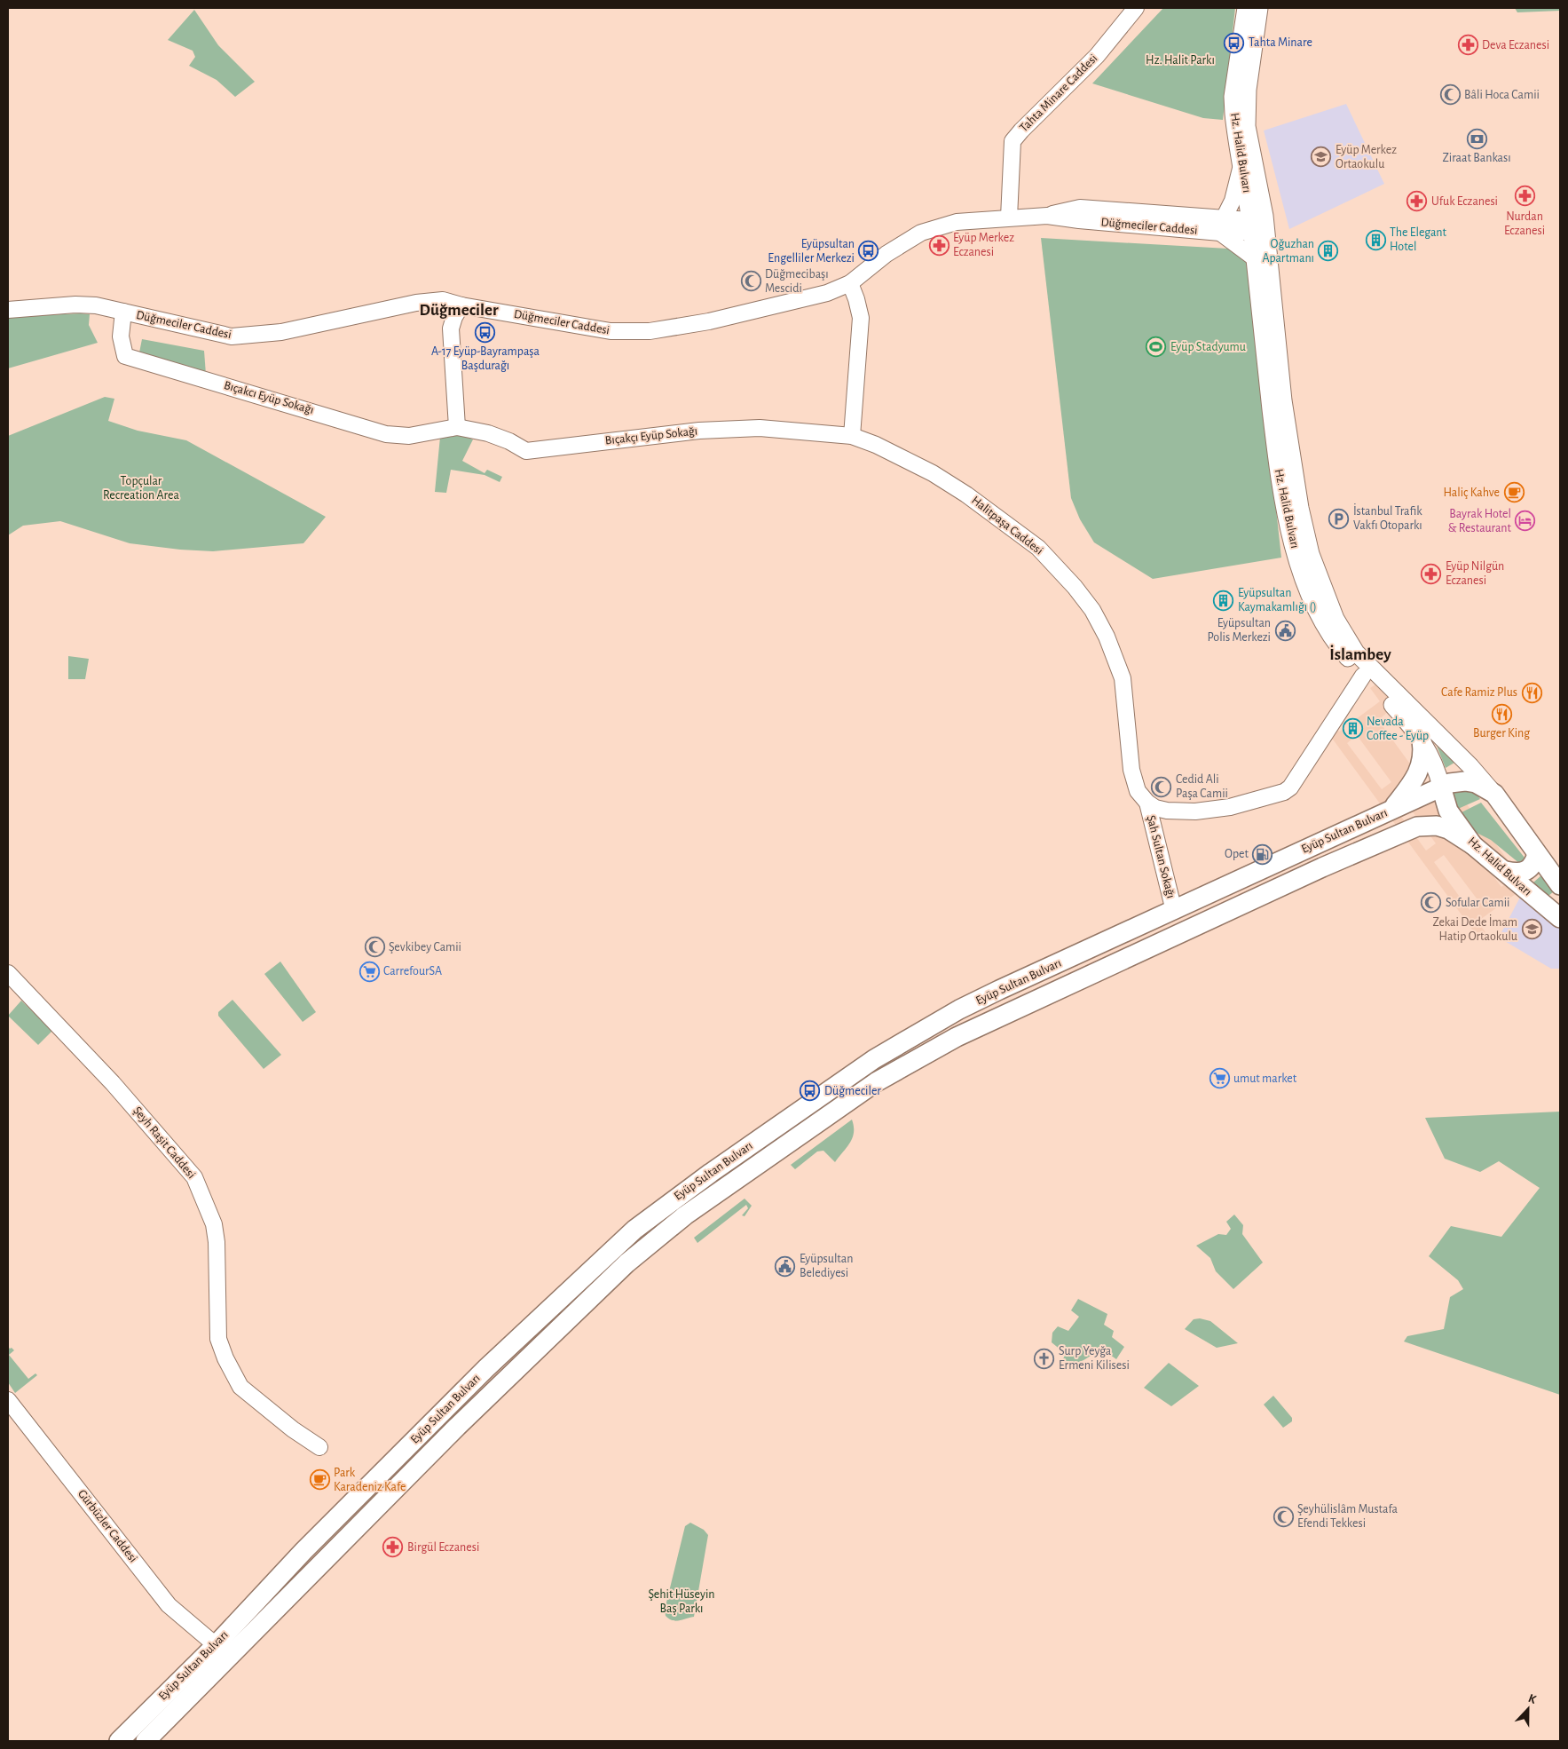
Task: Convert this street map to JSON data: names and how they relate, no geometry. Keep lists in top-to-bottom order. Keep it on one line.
{"streets":{"main road":["Hz. Halid Bulvarı","Eyüp Sultan Bulvarı"],"street":["Tahta Minare Caddesi","Düğmeciler Caddesi","Bıçakcı Eyüp Sokağı","Bıçakçı Eyüp Sokağı","Halitpaşa Caddesi","Şah Sultan Sokağı","Şeyh Raşit Caddesi","Gürbüzler Caddesi"]},"crossings":[["Tahta Minare Caddesi","Düğmeciler Caddesi"],["Hz. Halid Bulvarı","Düğmeciler Caddesi"],["Hz. Halid Bulvarı","Eyüp Sultan Bulvarı"],["Düğmeciler Caddesi","Bıçakcı Eyüp Sokağı"],["Bıçakcı Eyüp Sokağı","Bıçakçı Eyüp Sokağı"],["Bıçakçı Eyüp Sokağı","Halitpaşa Caddesi"],["Halitpaşa Caddesi","Şah Sultan Sokağı"],["Eyüp Sultan Bulvarı","Şah Sultan Sokağı"],["Eyüp Sultan Bulvarı","Gürbüzler Caddesi"]],"districts":["Düğmeciler","İslambey"],"parks":["Hz. Halit Parkı","Topçular Recreation Area","Şehit Hüseyin Baş Parkı"],"places":{"bus stop":["Tahta Minare","Eyüpsultan Engelliler Merkezi","A-17 Eyüp-Bayrampaşa Başdurağı","Düğmeciler"],"pharmacy":["Deva Eczanesi","Nurdan Eczanesi","Ufuk Eczanesi","Eyüp Merkez Eczanesi","Eyüp Nilgün Eczanesi","Birgül Eczanesi"],"mosque":["Bâli Hoca Camii","Düğmecibaşı Mescidi","Cedid Ali Paşa Camii","Sofular Camii","Şevkibey Camii","Şeyhülislâm Mustafa Efendi Tekkesi"],"bank":["Ziraat Bankası"],"school or university":["Eyüp Merkez Ortaokulu","Zekai Dede İmam Hatip Ortaokulu"],"building":["The Elegant Hotel","Oğuzhan Apartmanı","Eyüpsultan Kaymakamlığı ()","Nevada Coffee - Eyüp"],"sports":["Eyüp Stadyumu"],"cafe":["Haliç Kahve","Park Karadeniz Kafe"],"parking":["İstanbul Trafik Vakfı Otoparkı"],"hotel":["Bayrak Hotel & Restaurant"],"public building":["Eyüpsultan Polis Merkezi","Eyüpsultan Belediyesi"],"restaurant":["Cafe Ramiz Plus","Burger King"],"fuel station":["Opet"],"supermarket":["CarrefourSA","umut market"],"church":["Surp Yeyğa Ermeni Kilisesi"]},"north":"top"}
